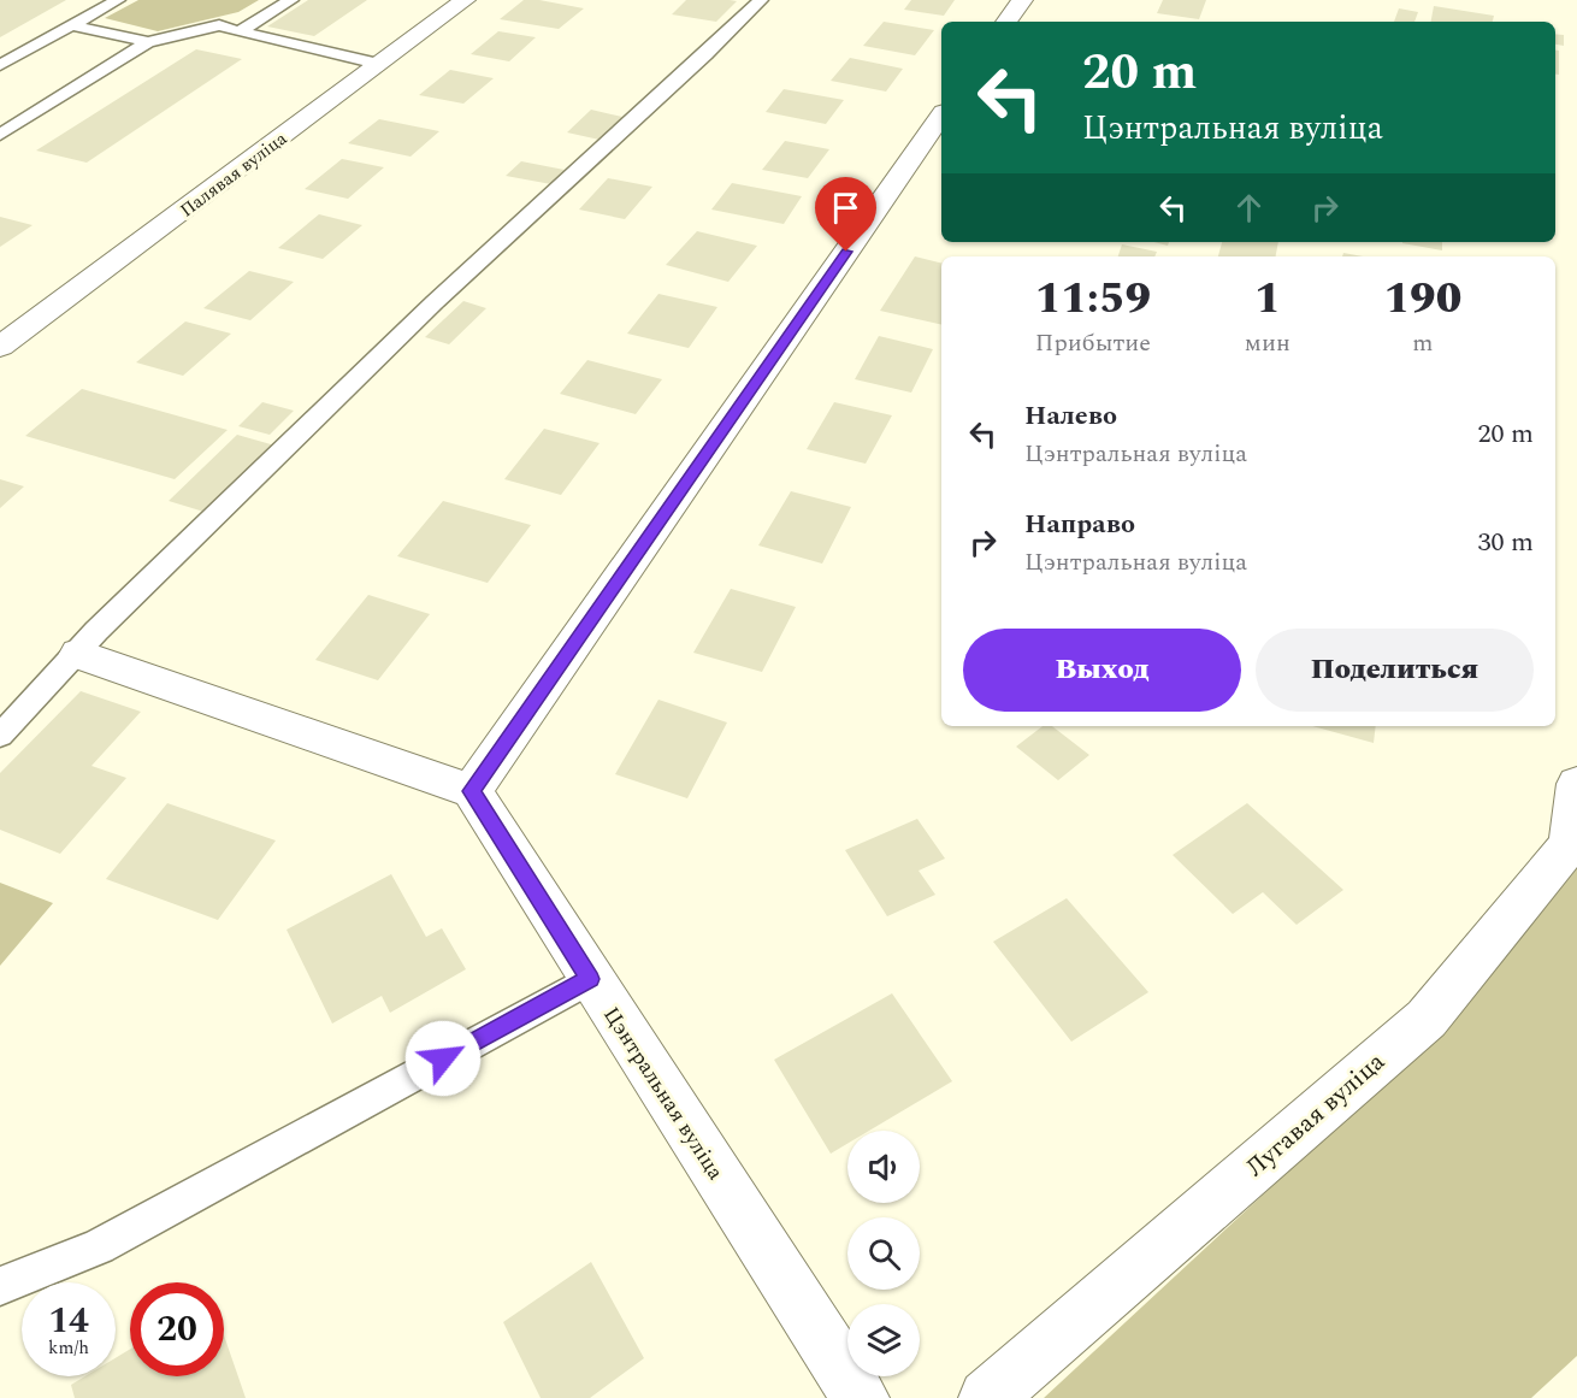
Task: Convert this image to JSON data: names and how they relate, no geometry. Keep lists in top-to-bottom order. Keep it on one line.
{"streets":{"street":["Палявая вуліца","Цэнтральная вуліца","Лугавая вуліца"]},"page":{"turn":["20 m","Цэнтральная вуліца"],"eta":["11:59","Прибытие","1","мин","190","m"],"list":[{"name":"Налево","note":"Цэнтральная вуліца","value":"20 m"},{"name":"Направо","note":"Цэнтральная вуліца","value":"30 m"}],"buttons":["Выход","Поделиться"],"speed":"14 km/h","limit":"20"}}
